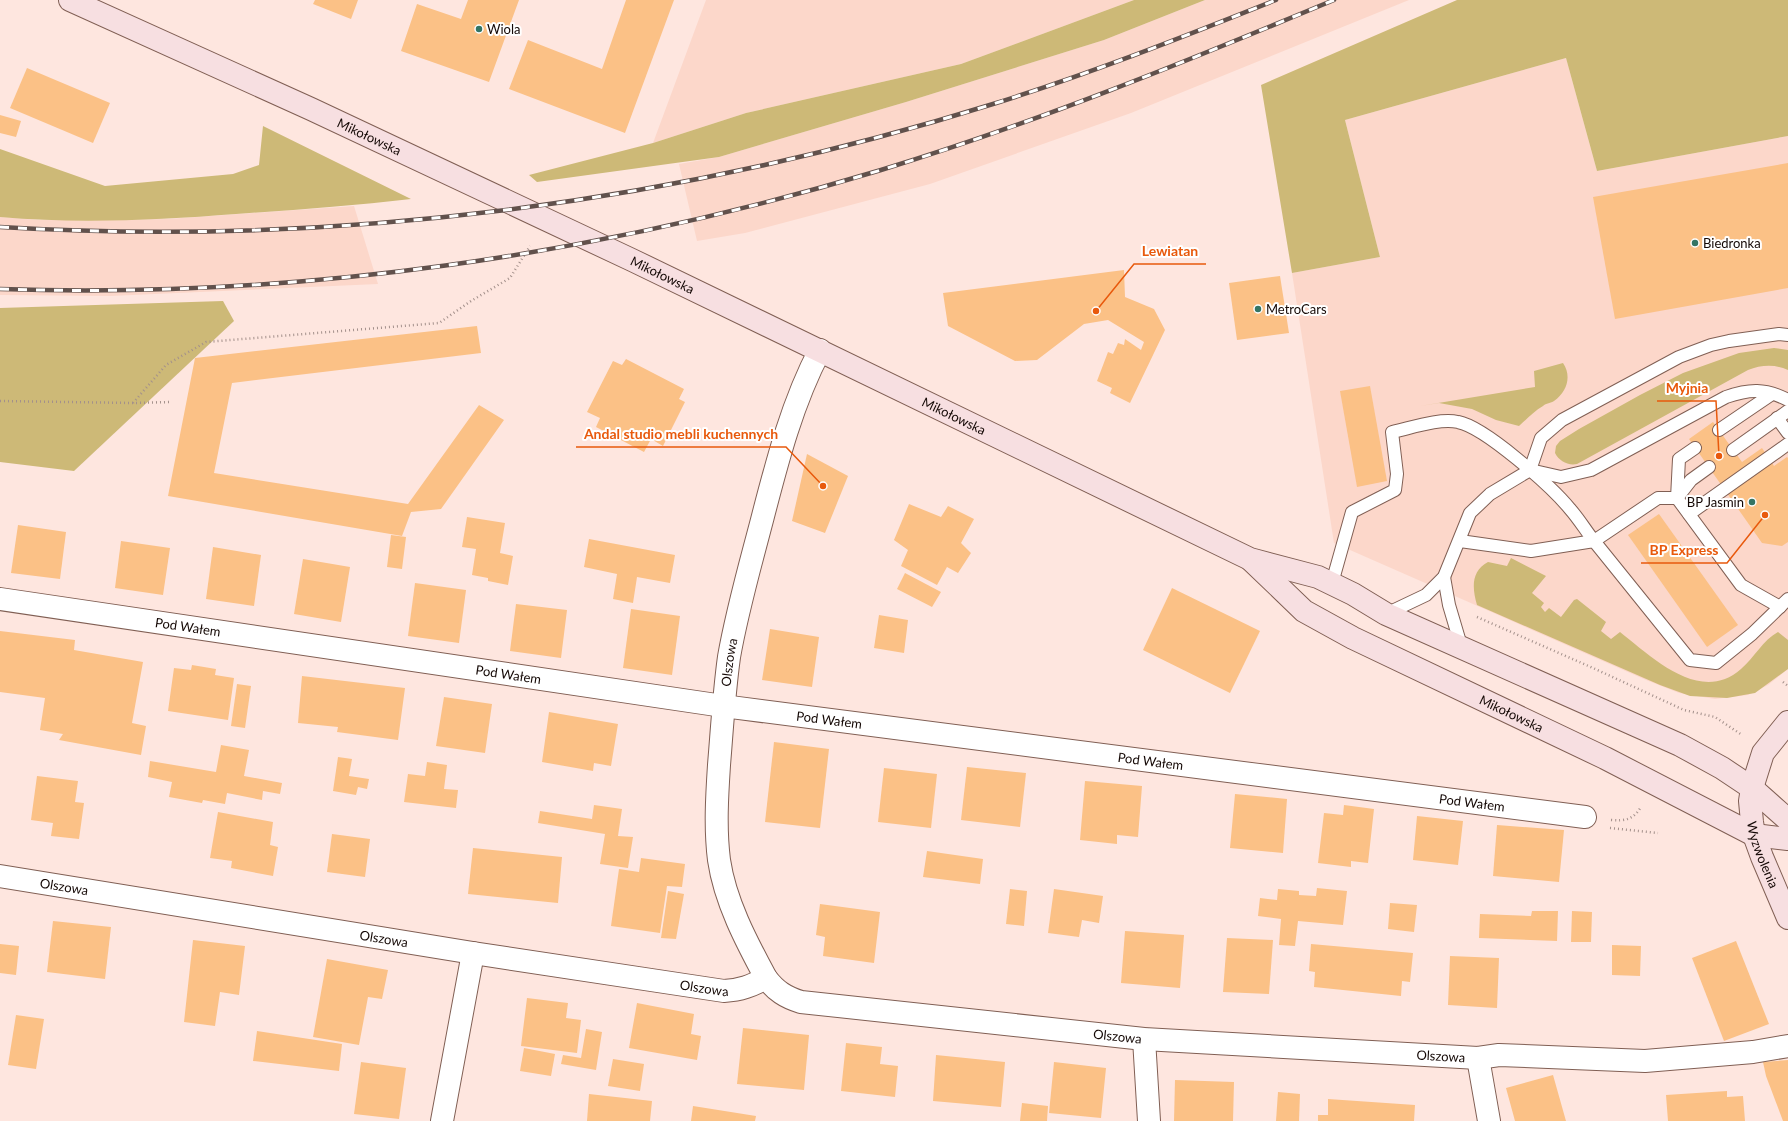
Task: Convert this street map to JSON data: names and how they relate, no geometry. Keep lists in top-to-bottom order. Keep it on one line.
{"streets":{"main road":["Mikołowska","Wyzwolenia"],"street":["Pod Wałem","Olszowa"]},"crossings":[["Mikołowska","Olszowa"],["Mikołowska","Wyzwolenia"],["Pod Wałem","Olszowa"]],"places":["Wiola","Biedronka","MetroCars","Lewiatan","Myjnia","Andal studio mebli kuchennych","BP Jasmin","BP Express"]}
